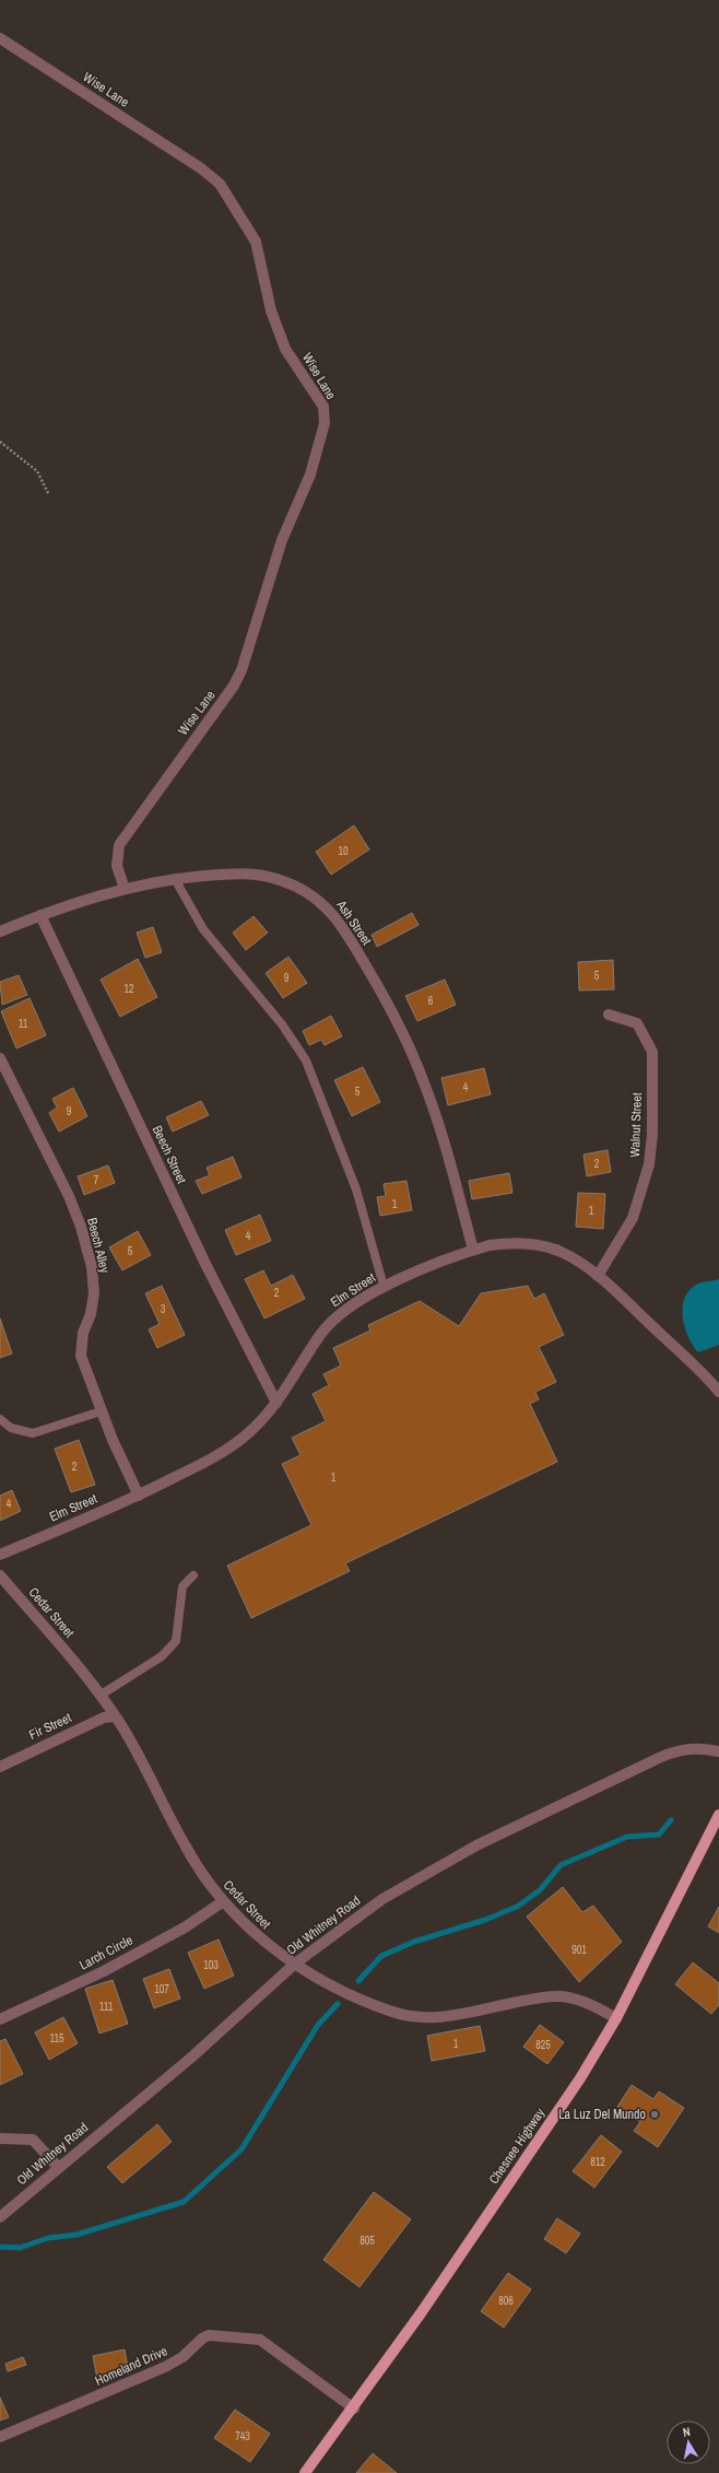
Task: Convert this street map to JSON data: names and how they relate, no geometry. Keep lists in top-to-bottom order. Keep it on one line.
{"streets":{"main road":["Chesnee Highway"],"street":["Wise Lane","Ash Street","Walnut Street","Beech Street","Beech Alley","Elm Street","Cedar Street","Fir Street","Old Whitney Road","Larch Circle","Homeland Drive"]},"crossings":[["Wise Lane","Ash Street"],["Ash Street","Beech Street"],["Ash Street","Elm Street"],["Walnut Street","Elm Street"],["Beech Street","Elm Street"],["Beech Alley","Elm Street"],["Cedar Street","Fir Street"],["Cedar Street","Old Whitney Road"],["Cedar Street","Larch Circle"],["Cedar Street","Chesnee Highway"],["Chesnee Highway","Homeland Drive"]],"places":["La Luz Del Mundo"],"house_numbers":["10","5","9","12","6","11","4","5","9","2","7","1","1","4","5","2","3","2","1","4","901","103","107","111","115","1","825","812","805","806","743"],"north":"top"}
